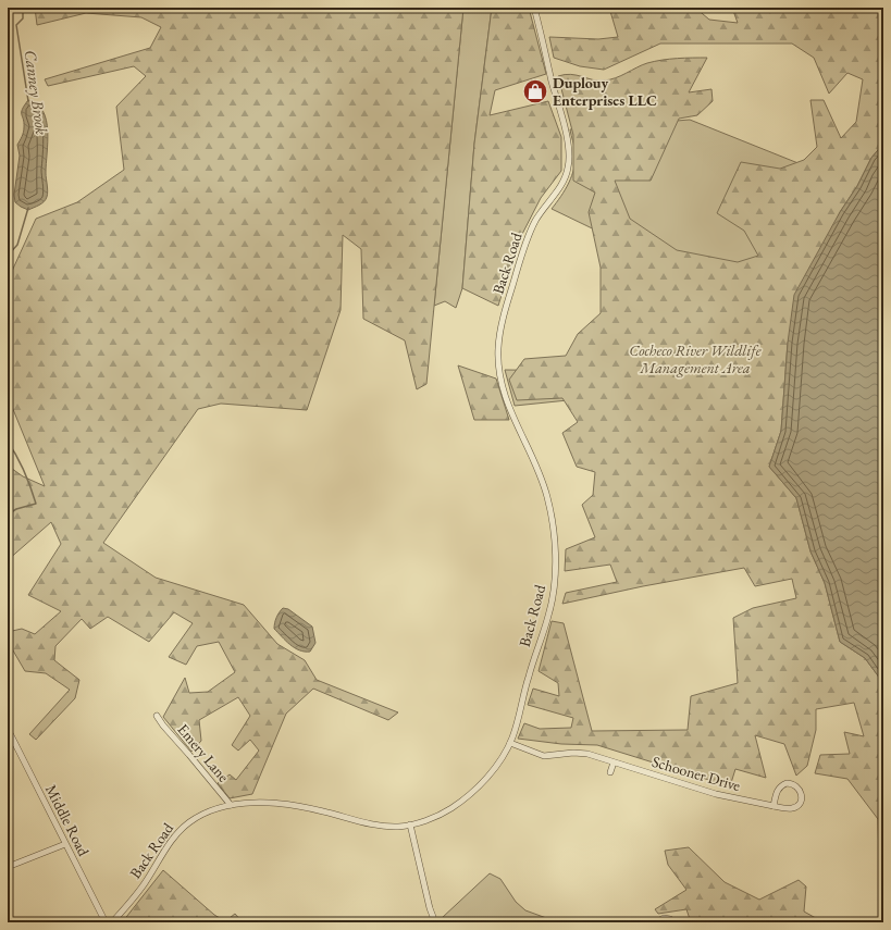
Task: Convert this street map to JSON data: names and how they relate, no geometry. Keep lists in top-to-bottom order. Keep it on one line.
{"streets":{"street":["Back Road","Emery Lane","Schooner Drive","Middle Road"]},"crossings":[["Back Road","Emery Lane"],["Back Road","Schooner Drive"]],"water":["Canney Brook"],"parks":["Cocheco River Wildlife Management Area"],"places":{"shop":["Duplouy Enterprises LLC"]}}
